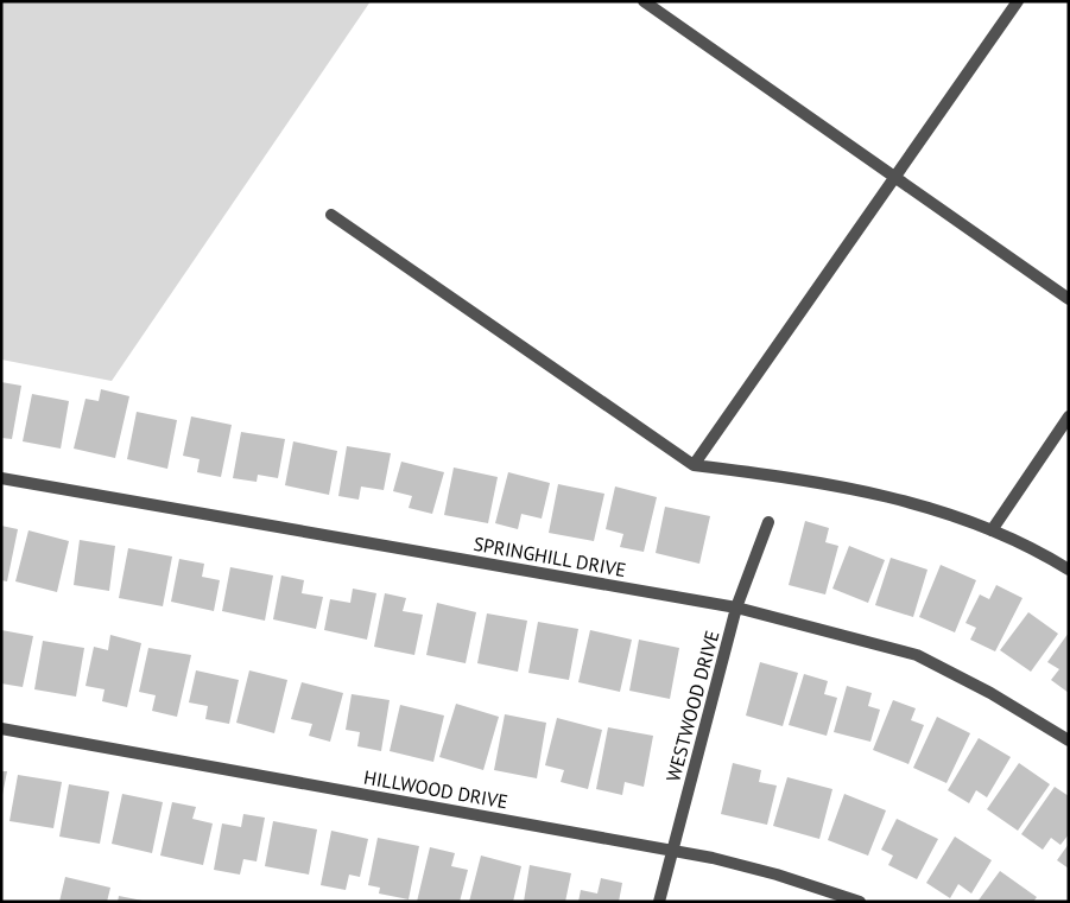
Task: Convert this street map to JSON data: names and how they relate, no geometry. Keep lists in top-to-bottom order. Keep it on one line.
{"streets":{"street":["SPRINGHILL DRIVE","WESTWOOD DRIVE","HILLWOOD DRIVE"]},"crossings":[["SPRINGHILL DRIVE","WESTWOOD DRIVE"],["WESTWOOD DRIVE","HILLWOOD DRIVE"]]}
